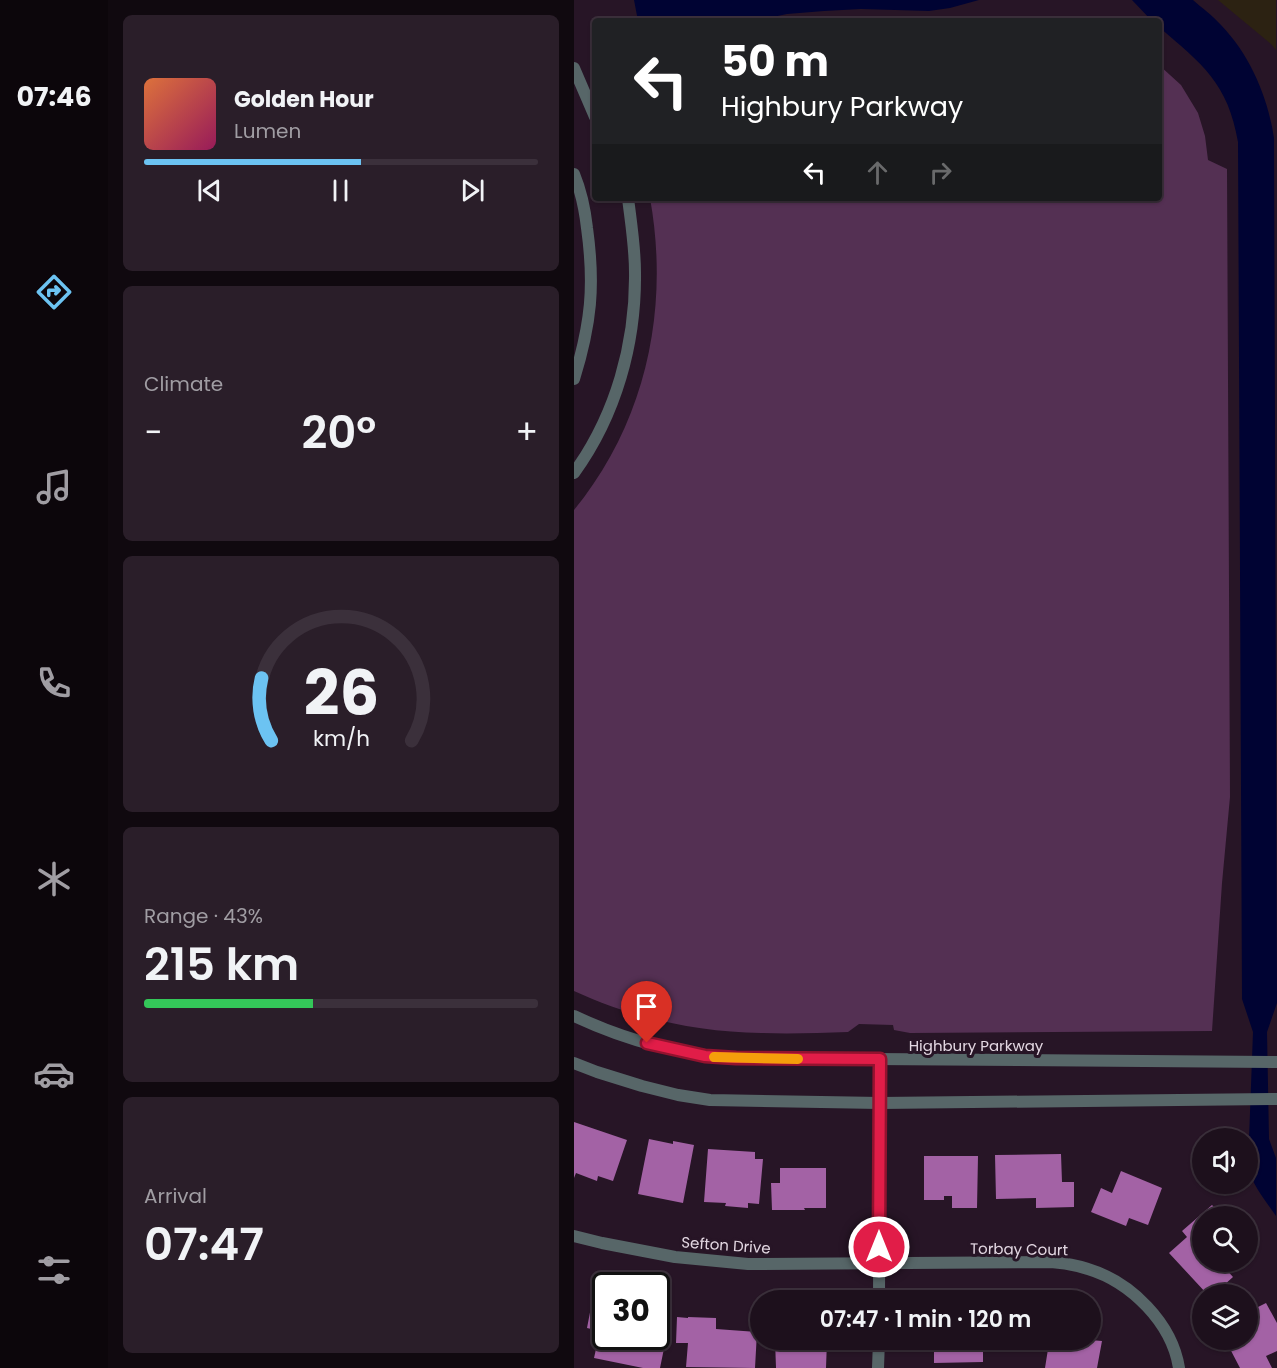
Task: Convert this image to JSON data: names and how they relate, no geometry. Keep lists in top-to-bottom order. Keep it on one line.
{"streets":{"street":["Highbury Parkway","Sefton Drive","Torbay Court"]},"crossings":[["Sefton Drive","Torbay Court"]],"page":{"tabs":"07:46","turn":["50 m","Highbury Parkway"],"song":["Golden Hour","Lumen"],"tile":["Climate",["Range · 43%","215 km"],["Arrival","07:47"]],"heat":["−","20°","+"],"limit":"30","trip":"07:47 · 1 min · 120 m","gauge":["26","km/h"]}}
